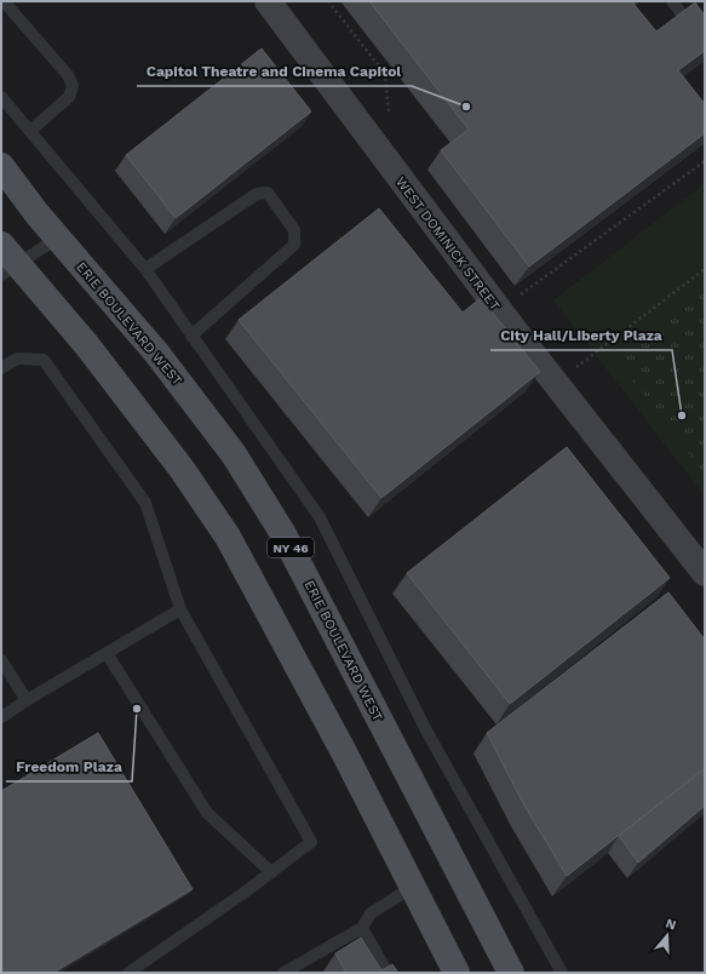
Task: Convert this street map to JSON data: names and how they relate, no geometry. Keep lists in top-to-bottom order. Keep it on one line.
{"streets":{"main road":["ERIE BOULEVARD WEST","NY 46"],"street":["WEST DOMINICK STREET"]},"places":["Capitol Theatre and Cinema Capitol","City Hall/Liberty Plaza","Freedom Plaza"],"north":"top"}
